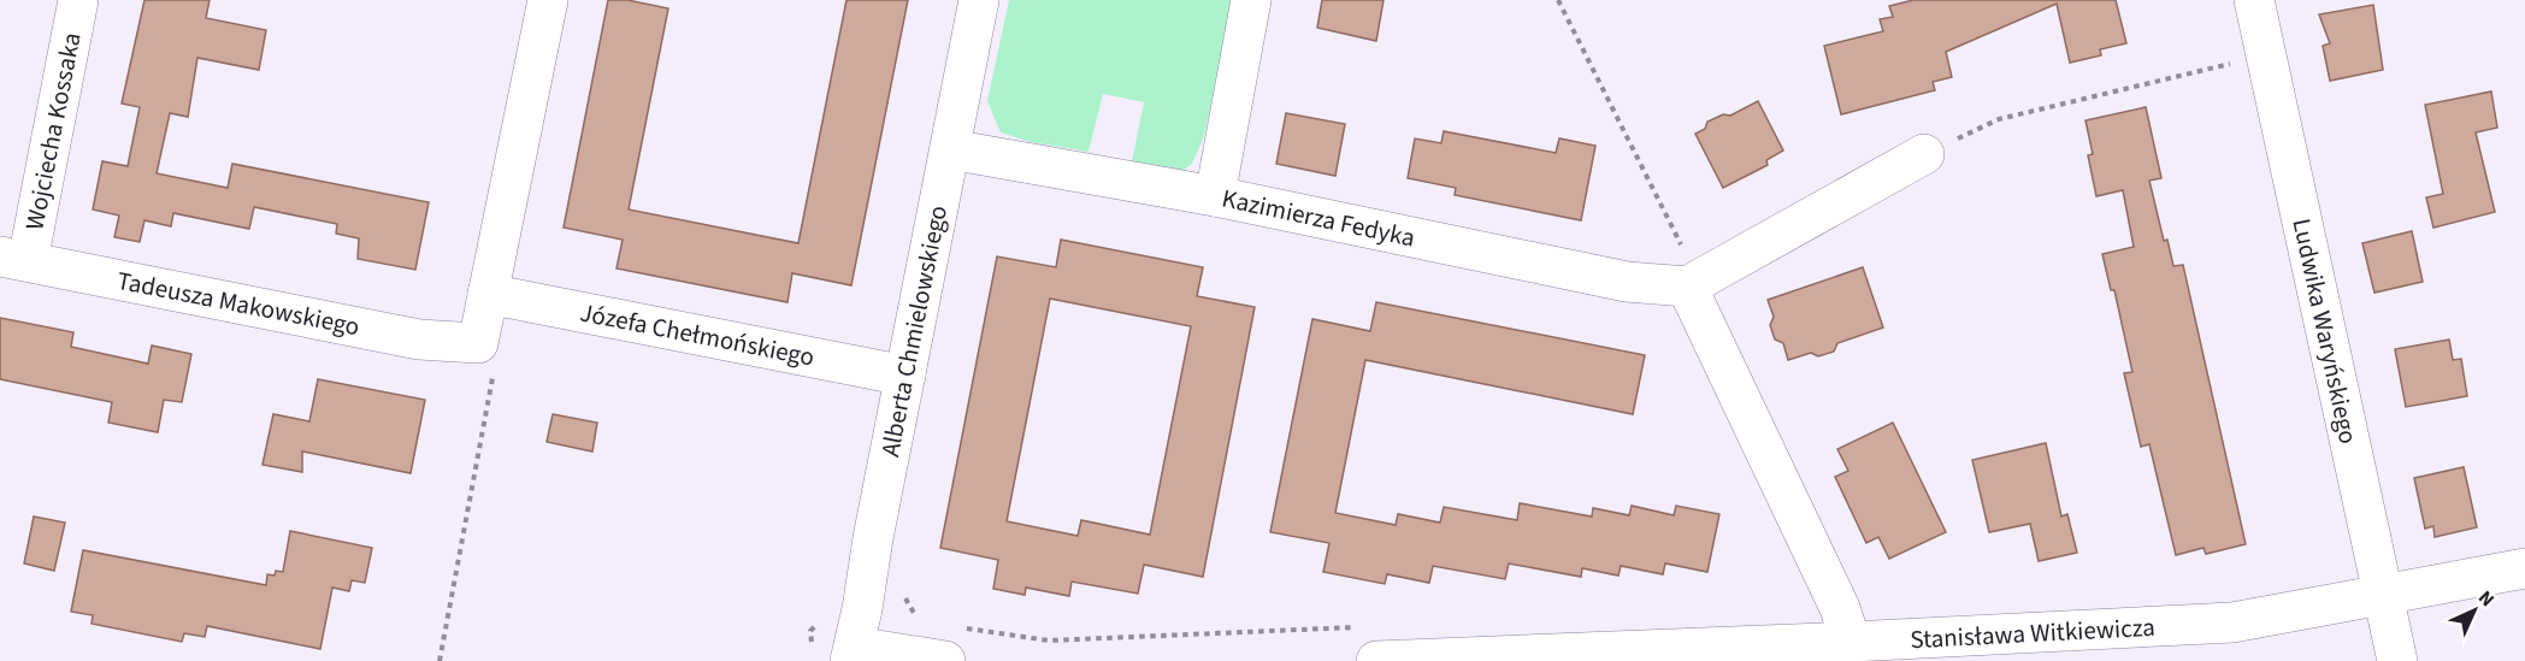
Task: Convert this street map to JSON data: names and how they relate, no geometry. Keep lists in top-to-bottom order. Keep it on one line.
{"streets":{"street":["Wojciecha Kossaka","Kazimierza Fedyka","Tadeusza Makowskiego","Alberta Chmielowskiego","Ludwika Waryńskiego","Józefa Chełmońskiego","Stanisława Witkiewicza"]},"crossings":[["Wojciecha Kossaka","Tadeusza Makowskiego"],["Kazimierza Fedyka","Alberta Chmielowskiego"],["Alberta Chmielowskiego","Józefa Chełmońskiego"],["Ludwika Waryńskiego","Stanisława Witkiewicza"]],"north":"top right"}
